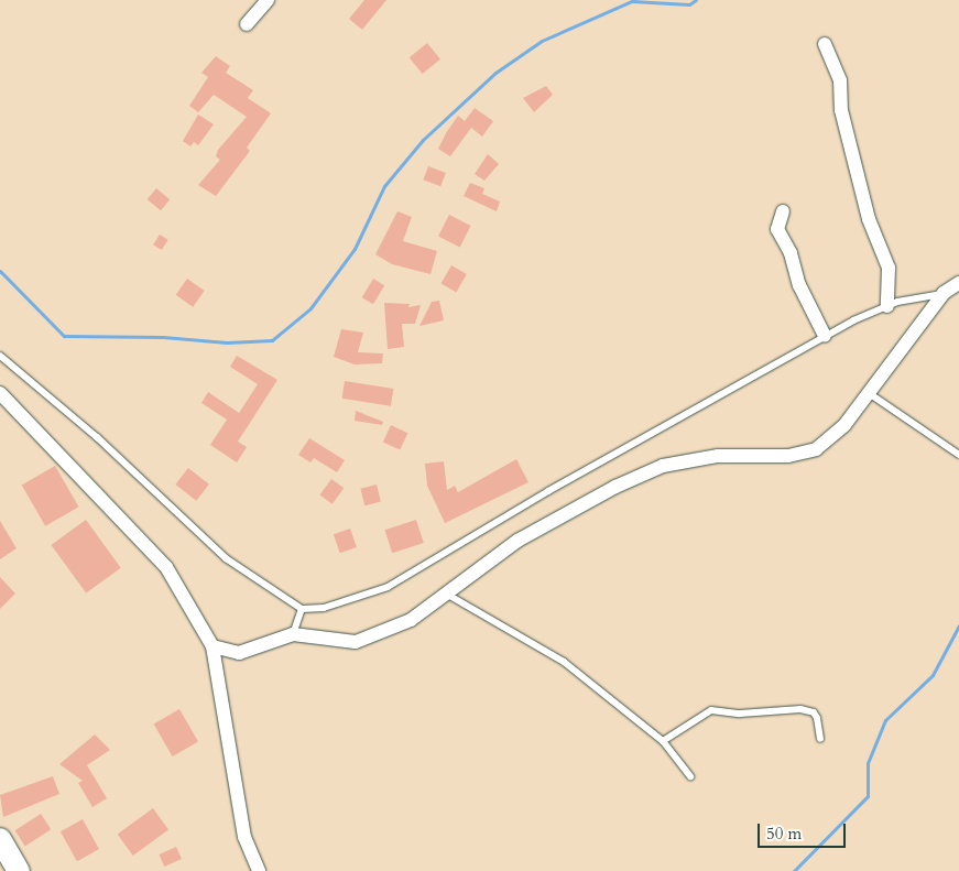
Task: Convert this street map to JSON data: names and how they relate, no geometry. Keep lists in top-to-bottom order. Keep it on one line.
{"scale_bar":"50 m"}
